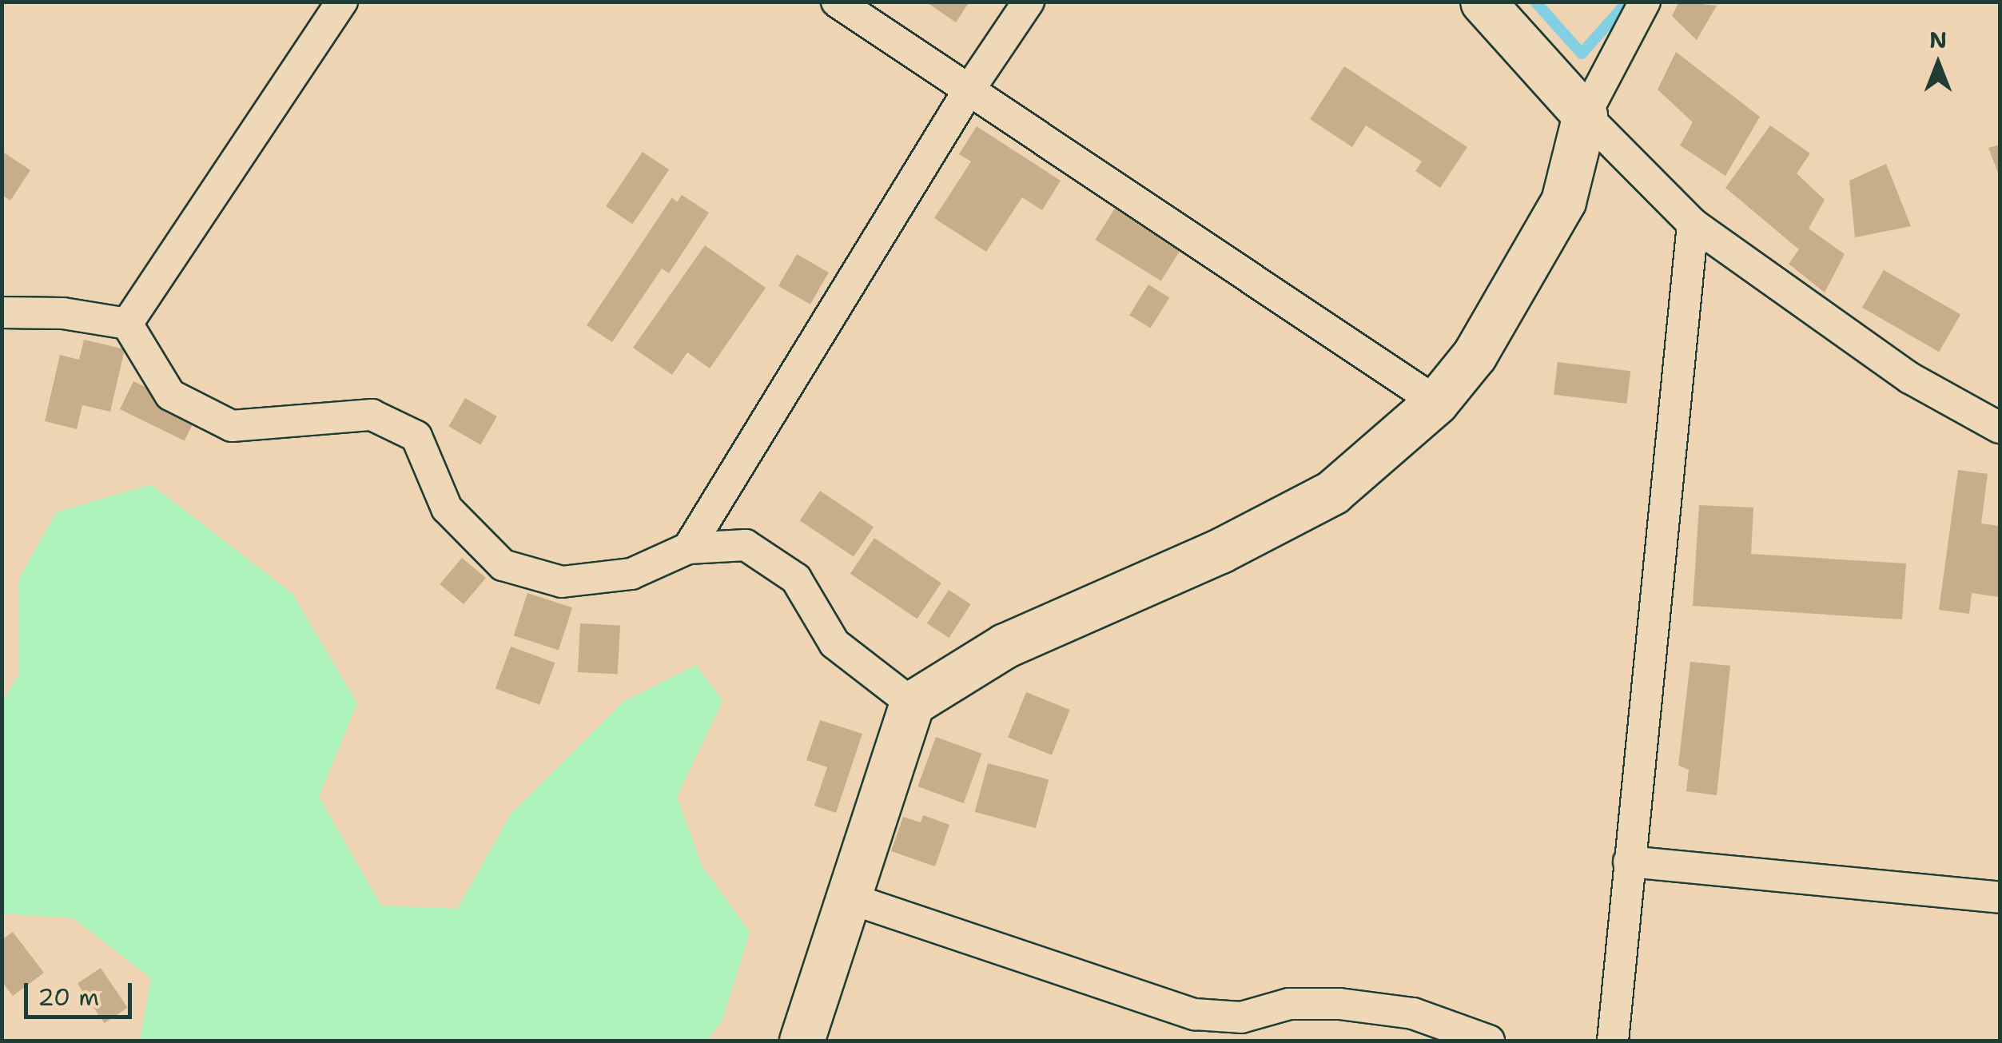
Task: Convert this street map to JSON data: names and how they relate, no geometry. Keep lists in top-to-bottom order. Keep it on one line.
{"scale_bar":"20 m","north":"top"}
